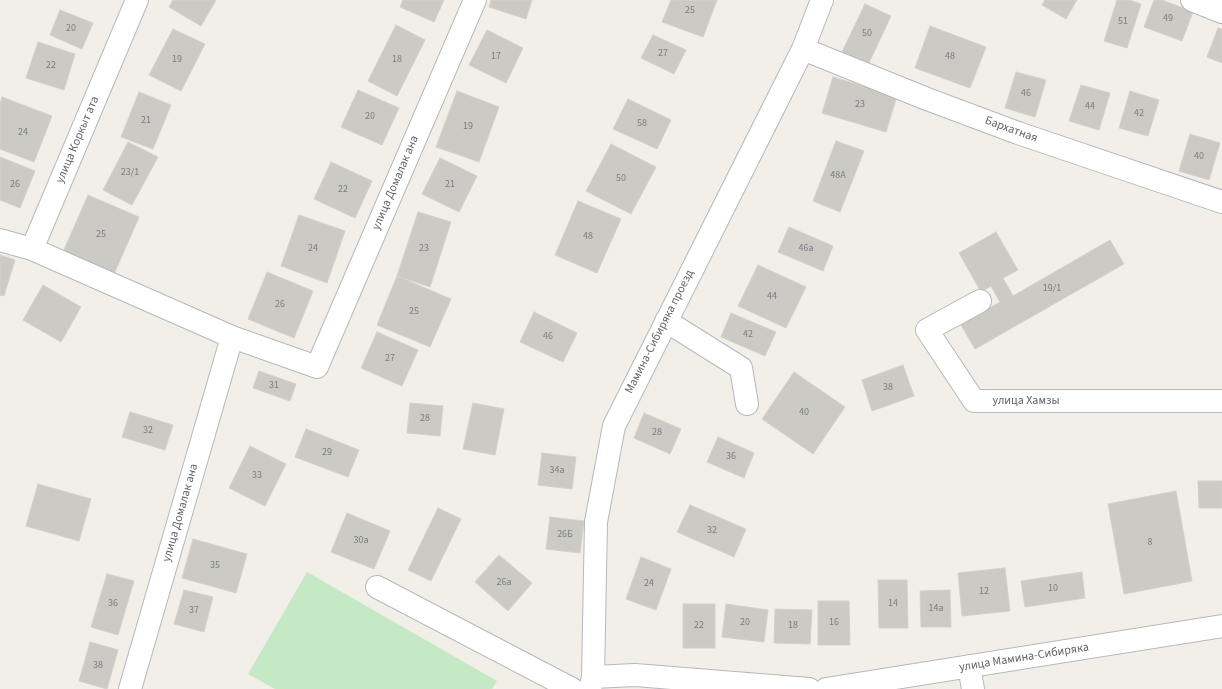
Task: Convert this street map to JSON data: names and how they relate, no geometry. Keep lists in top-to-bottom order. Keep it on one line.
{"streets":{"street":["Бархатная","улица Коркыт ата","улица Домалак ана","Мамина-Сибиряка проезд","улица Хамзы","улица Мамина-Сибиряка"]},"crossings":[["Бархатная","Мамина-Сибиряка проезд"]],"house_numbers":["25","49","51","20","50","27","17","48","19","18","22","46","23","44","42","20","21","58","19","24","40","23/1","48А","50","26","21","22","25","48","24","23","46а","19/1","44","26","25","42","46","27","31","38","40","28","32","28","29","36","34а","33","32","26Б","30а","8","35","26а","24","10","12","36","14","14а","37","20","16","22","18","38"]}
